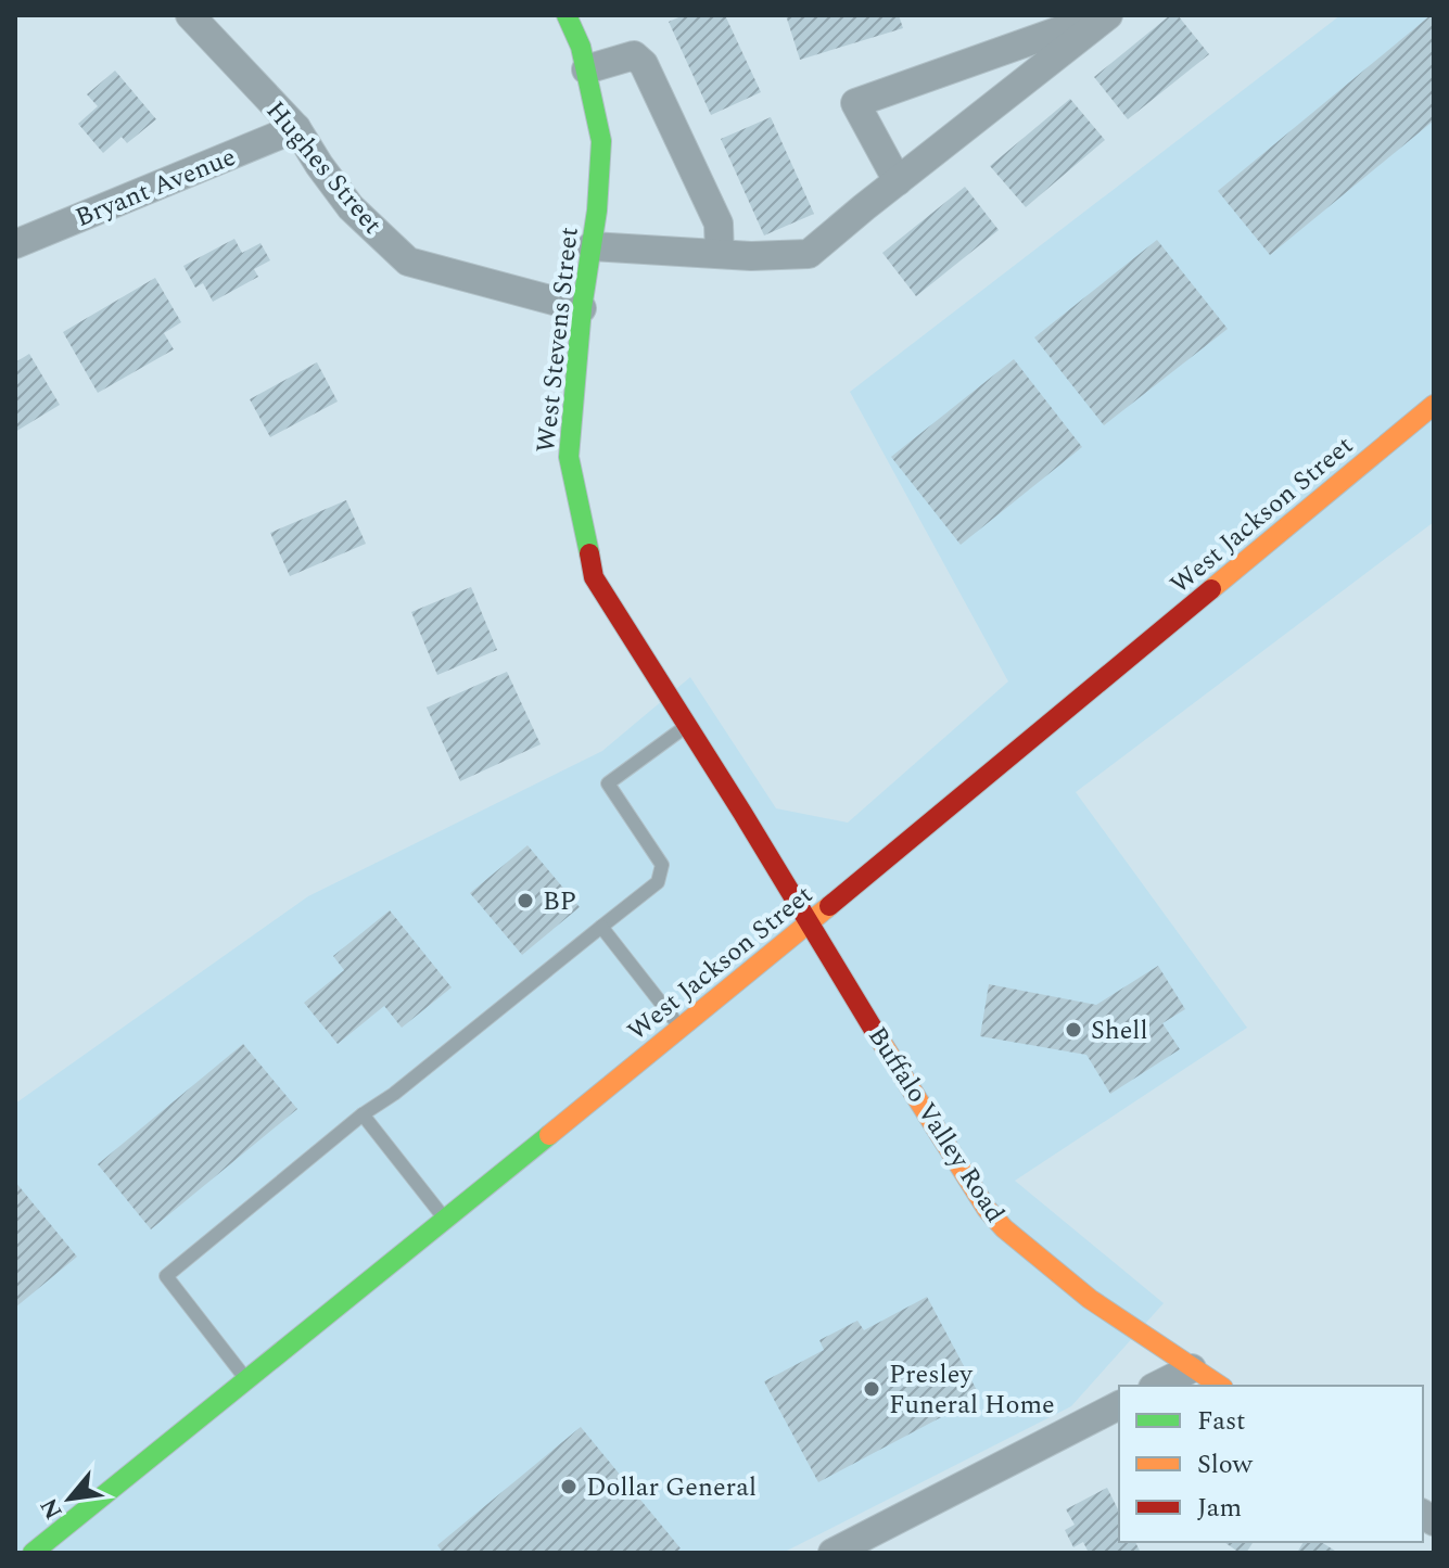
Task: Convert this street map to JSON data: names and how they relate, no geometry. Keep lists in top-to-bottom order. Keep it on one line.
{"streets":{"street":["Hughes Street","Bryant Avenue","West Stevens Street","West Jackson Street","Buffalo Valley Road"]},"crossings":[["Hughes Street","Bryant Avenue"],["Hughes Street","West Stevens Street"],["West Stevens Street","West Jackson Street"],["West Stevens Street","Buffalo Valley Road"],["West Jackson Street","Buffalo Valley Road"]],"places":["BP","Shell","Presley Funeral Home","Dollar General"],"legend":["Fast","Slow","Jam"],"north":"bottom left"}
